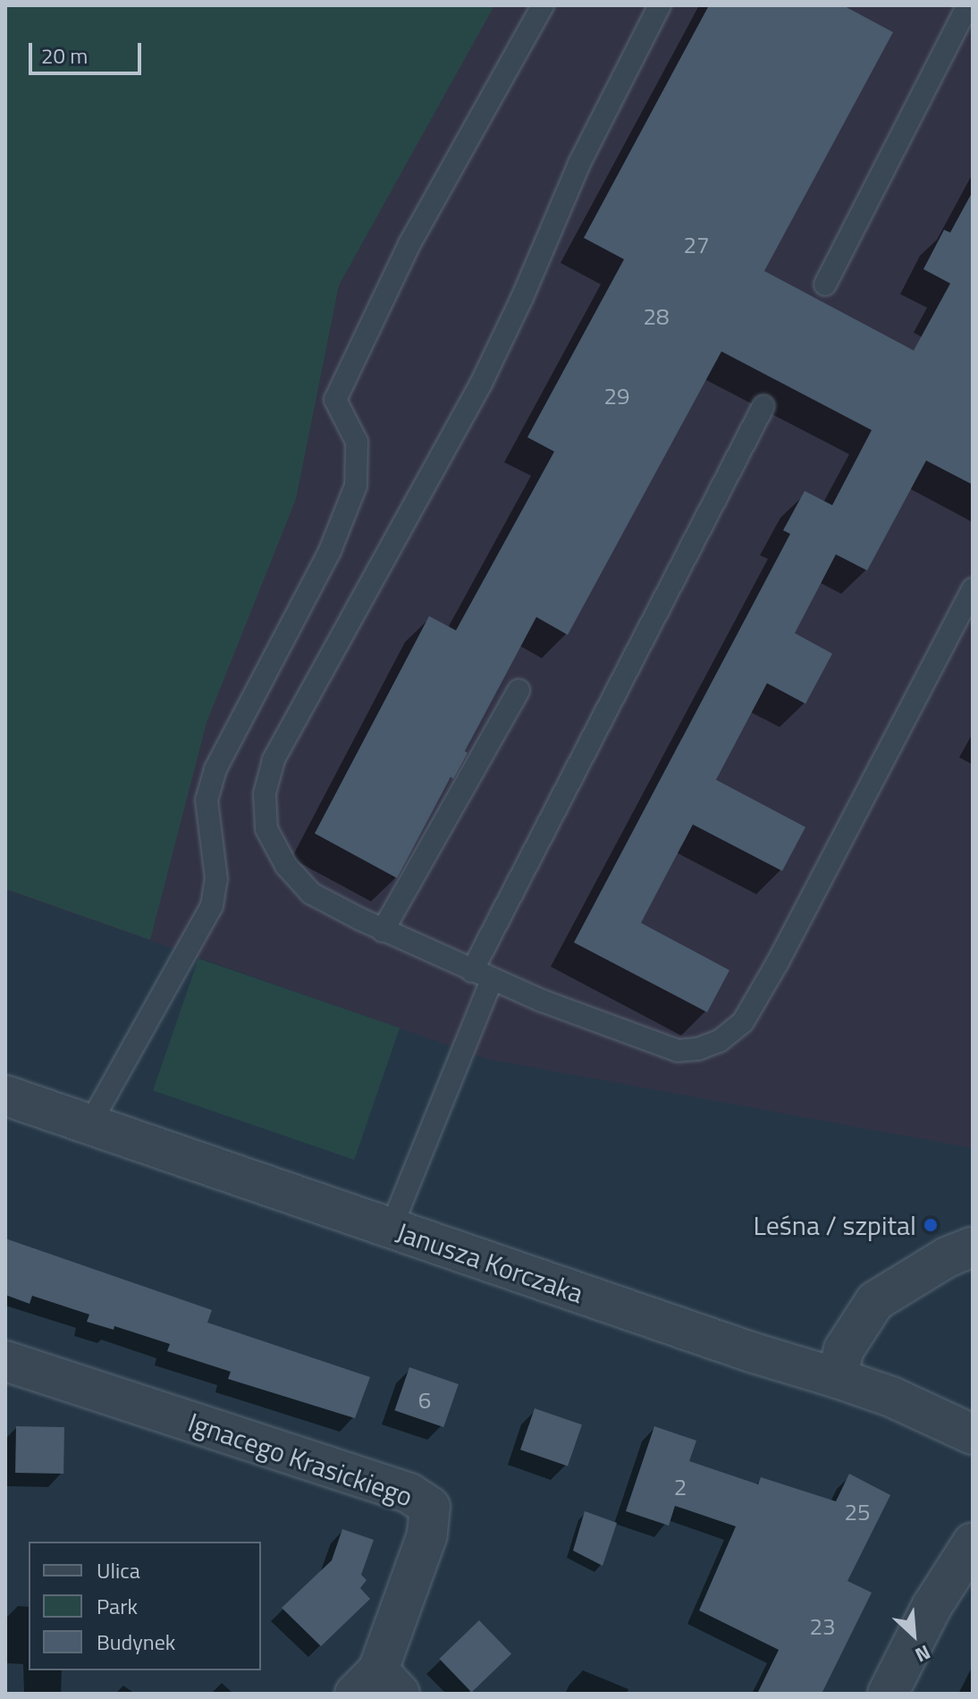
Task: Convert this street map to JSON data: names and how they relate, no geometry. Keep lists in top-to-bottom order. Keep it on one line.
{"streets":{"street":["Janusza Korczaka","Ignacego Krasickiego"]},"places":["Leśna / szpital"],"house_numbers":["27","28","29","6","2","25","23"],"legend":["Ulica","Park","Budynek"],"scale_bar":"20 m","north":"bottom right"}
